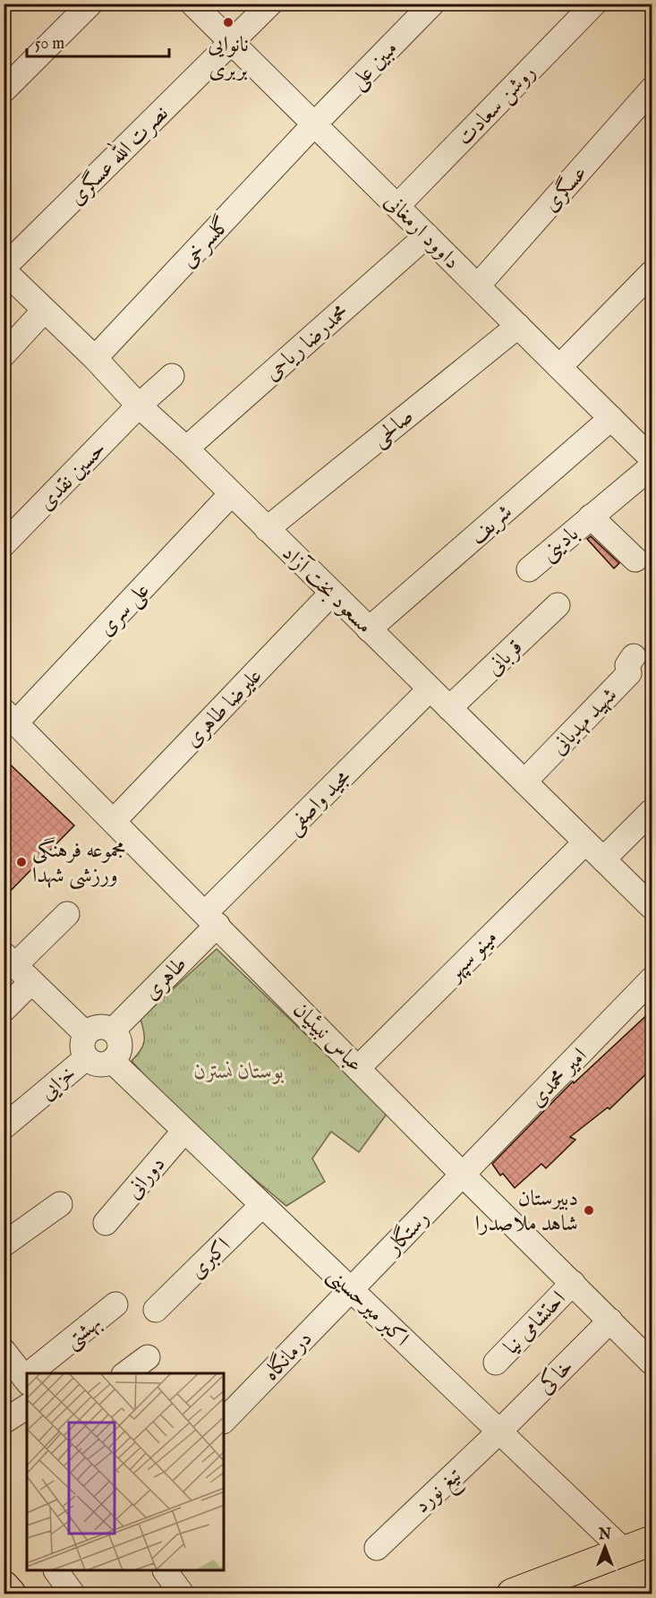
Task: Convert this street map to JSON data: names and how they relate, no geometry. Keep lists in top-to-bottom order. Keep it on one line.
{"streets":{"street":["مبین علی","روشن سعادت","نصرت الله عسگری","عسگری","داوود ارمغانی","گلسرخی","محمدرضا ریاحی","صالحی","حسین نقدی","شریف","بادینی","مسعود بخت آزاد","علی سری","قربانی","علیرضا طاهری","شهید مهدیانی","مجید واصفی","مینو سپهر","طاهری","عباس نبیئیان","امیر محمدی","خزایی","دورانی","رستگار","اکبری","اکبر میرحسینی","احتشامی نیا","بهشتی","درمانگاه","خاکی","تیغ نورد"]},"crossings":[["مبین علی","داوود ارمغانی"],["مبین علی","گلسرخی"],["روشن سعادت","داوود ارمغانی"],["نصرت الله عسگری","داوود ارمغانی"],["نصرت الله عسگری","مسعود بخت آزاد"],["عسگری","داوود ارمغانی"],["داوود ارمغانی","گلسرخی"],["داوود ارمغانی","محمدرضا ریاحی"],["داوود ارمغانی","صالحی"],["داوود ارمغانی","شریف"],["داوود ارمغانی","بادینی"],["گلسرخی","مسعود بخت آزاد"],["محمدرضا ریاحی","مسعود بخت آزاد"],["صالحی","مسعود بخت آزاد"],["حسین نقدی","مسعود بخت آزاد"],["شریف","مسعود بخت آزاد"],["مسعود بخت آزاد","علی سری"],["مسعود بخت آزاد","قربانی"],["مسعود بخت آزاد","علیرضا طاهری"],["مسعود بخت آزاد","شهید مهدیانی"],["مسعود بخت آزاد","مجید واصفی"],["مسعود بخت آزاد","مینو سپهر"],["علی سری","عباس نبیئیان"],["علیرضا طاهری","عباس نبیئیان"],["مجید واصفی","طاهری"],["مجید واصفی","عباس نبیئیان"],["مینو سپهر","عباس نبیئیان"],["طاهری","عباس نبیئیان"],["طاهری","خزایی"],["طاهری","اکبر میرحسینی"],["عباس نبیئیان","امیر محمدی"],["عباس نبیئیان","رستگار"],["عباس نبیئیان","احتشامی نیا"],["عباس نبیئیان","خاکی"],["امیر محمدی","رستگار"],["خزایی","اکبر میرحسینی"],["دورانی","اکبر میرحسینی"],["رستگار","اکبر میرحسینی"],["رستگار","درمانگاه"],["اکبری","اکبر میرحسینی"],["اکبر میرحسینی","درمانگاه"],["اکبر میرحسینی","خاکی"],["اکبر میرحسینی","تیغ نورد"],["خاکی","تیغ نورد"]],"parks":["بوستان نسترن"],"places":["نانوایی بربری","مجموعه فرهنگی ورزشی شهدا","دبیرستان شاهد ملاصدرا"],"scale_bar":"50 m","north":"top"}
